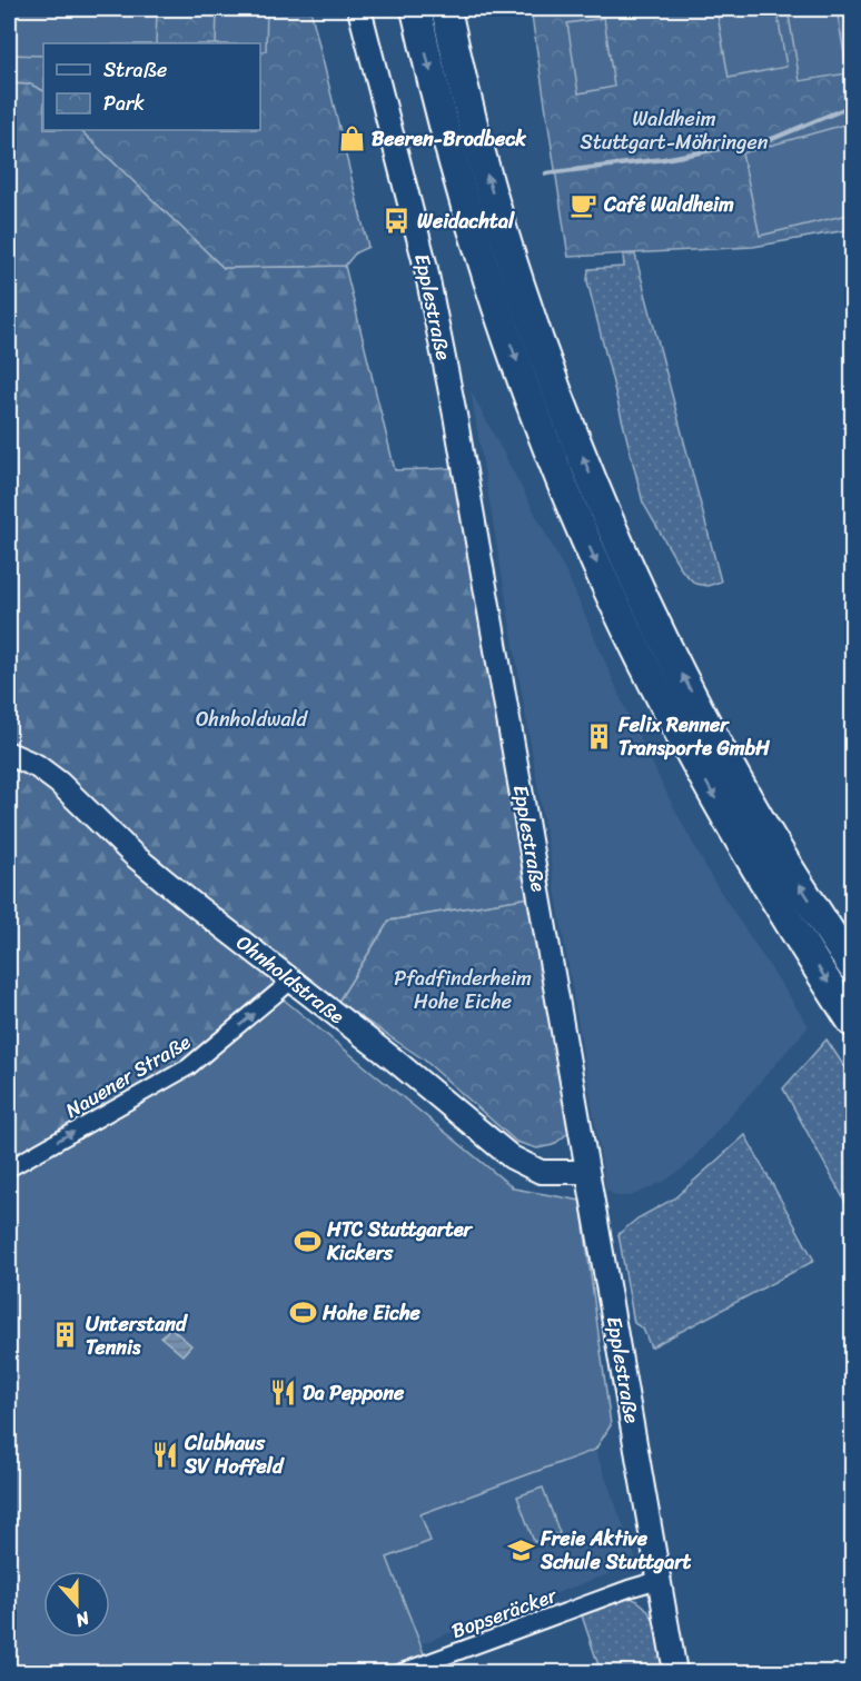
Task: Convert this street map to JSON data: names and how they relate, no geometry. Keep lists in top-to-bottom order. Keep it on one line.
{"streets":{"main road":["Epplestraße","Ohnholdstraße"],"street":["Nauener Straße","Bopseräcker"]},"crossings":[["Epplestraße","Ohnholdstraße"],["Epplestraße","Bopseräcker"],["Ohnholdstraße","Nauener Straße"]],"one_way":["Nauener Straße"],"parks":["Waldheim Stuttgart-Möhringen","Ohnholdwald","Pfadfinderheim Hohe Eiche"],"places":{"shop":["Beeren-Brodbeck"],"cafe":["Café Waldheim"],"bus stop":["Weidachtal"],"building":["Felix Renner Transporte GmbH","Unterstand Tennis"],"sports":["HTC Stuttgarter Kickers","Hohe Eiche"],"restaurant":["Da Peppone","Clubhaus SV Hoffeld"],"school or university":["Freie Aktive Schule Stuttgart"]},"legend":["Straße","Park"],"north":"bottom"}
